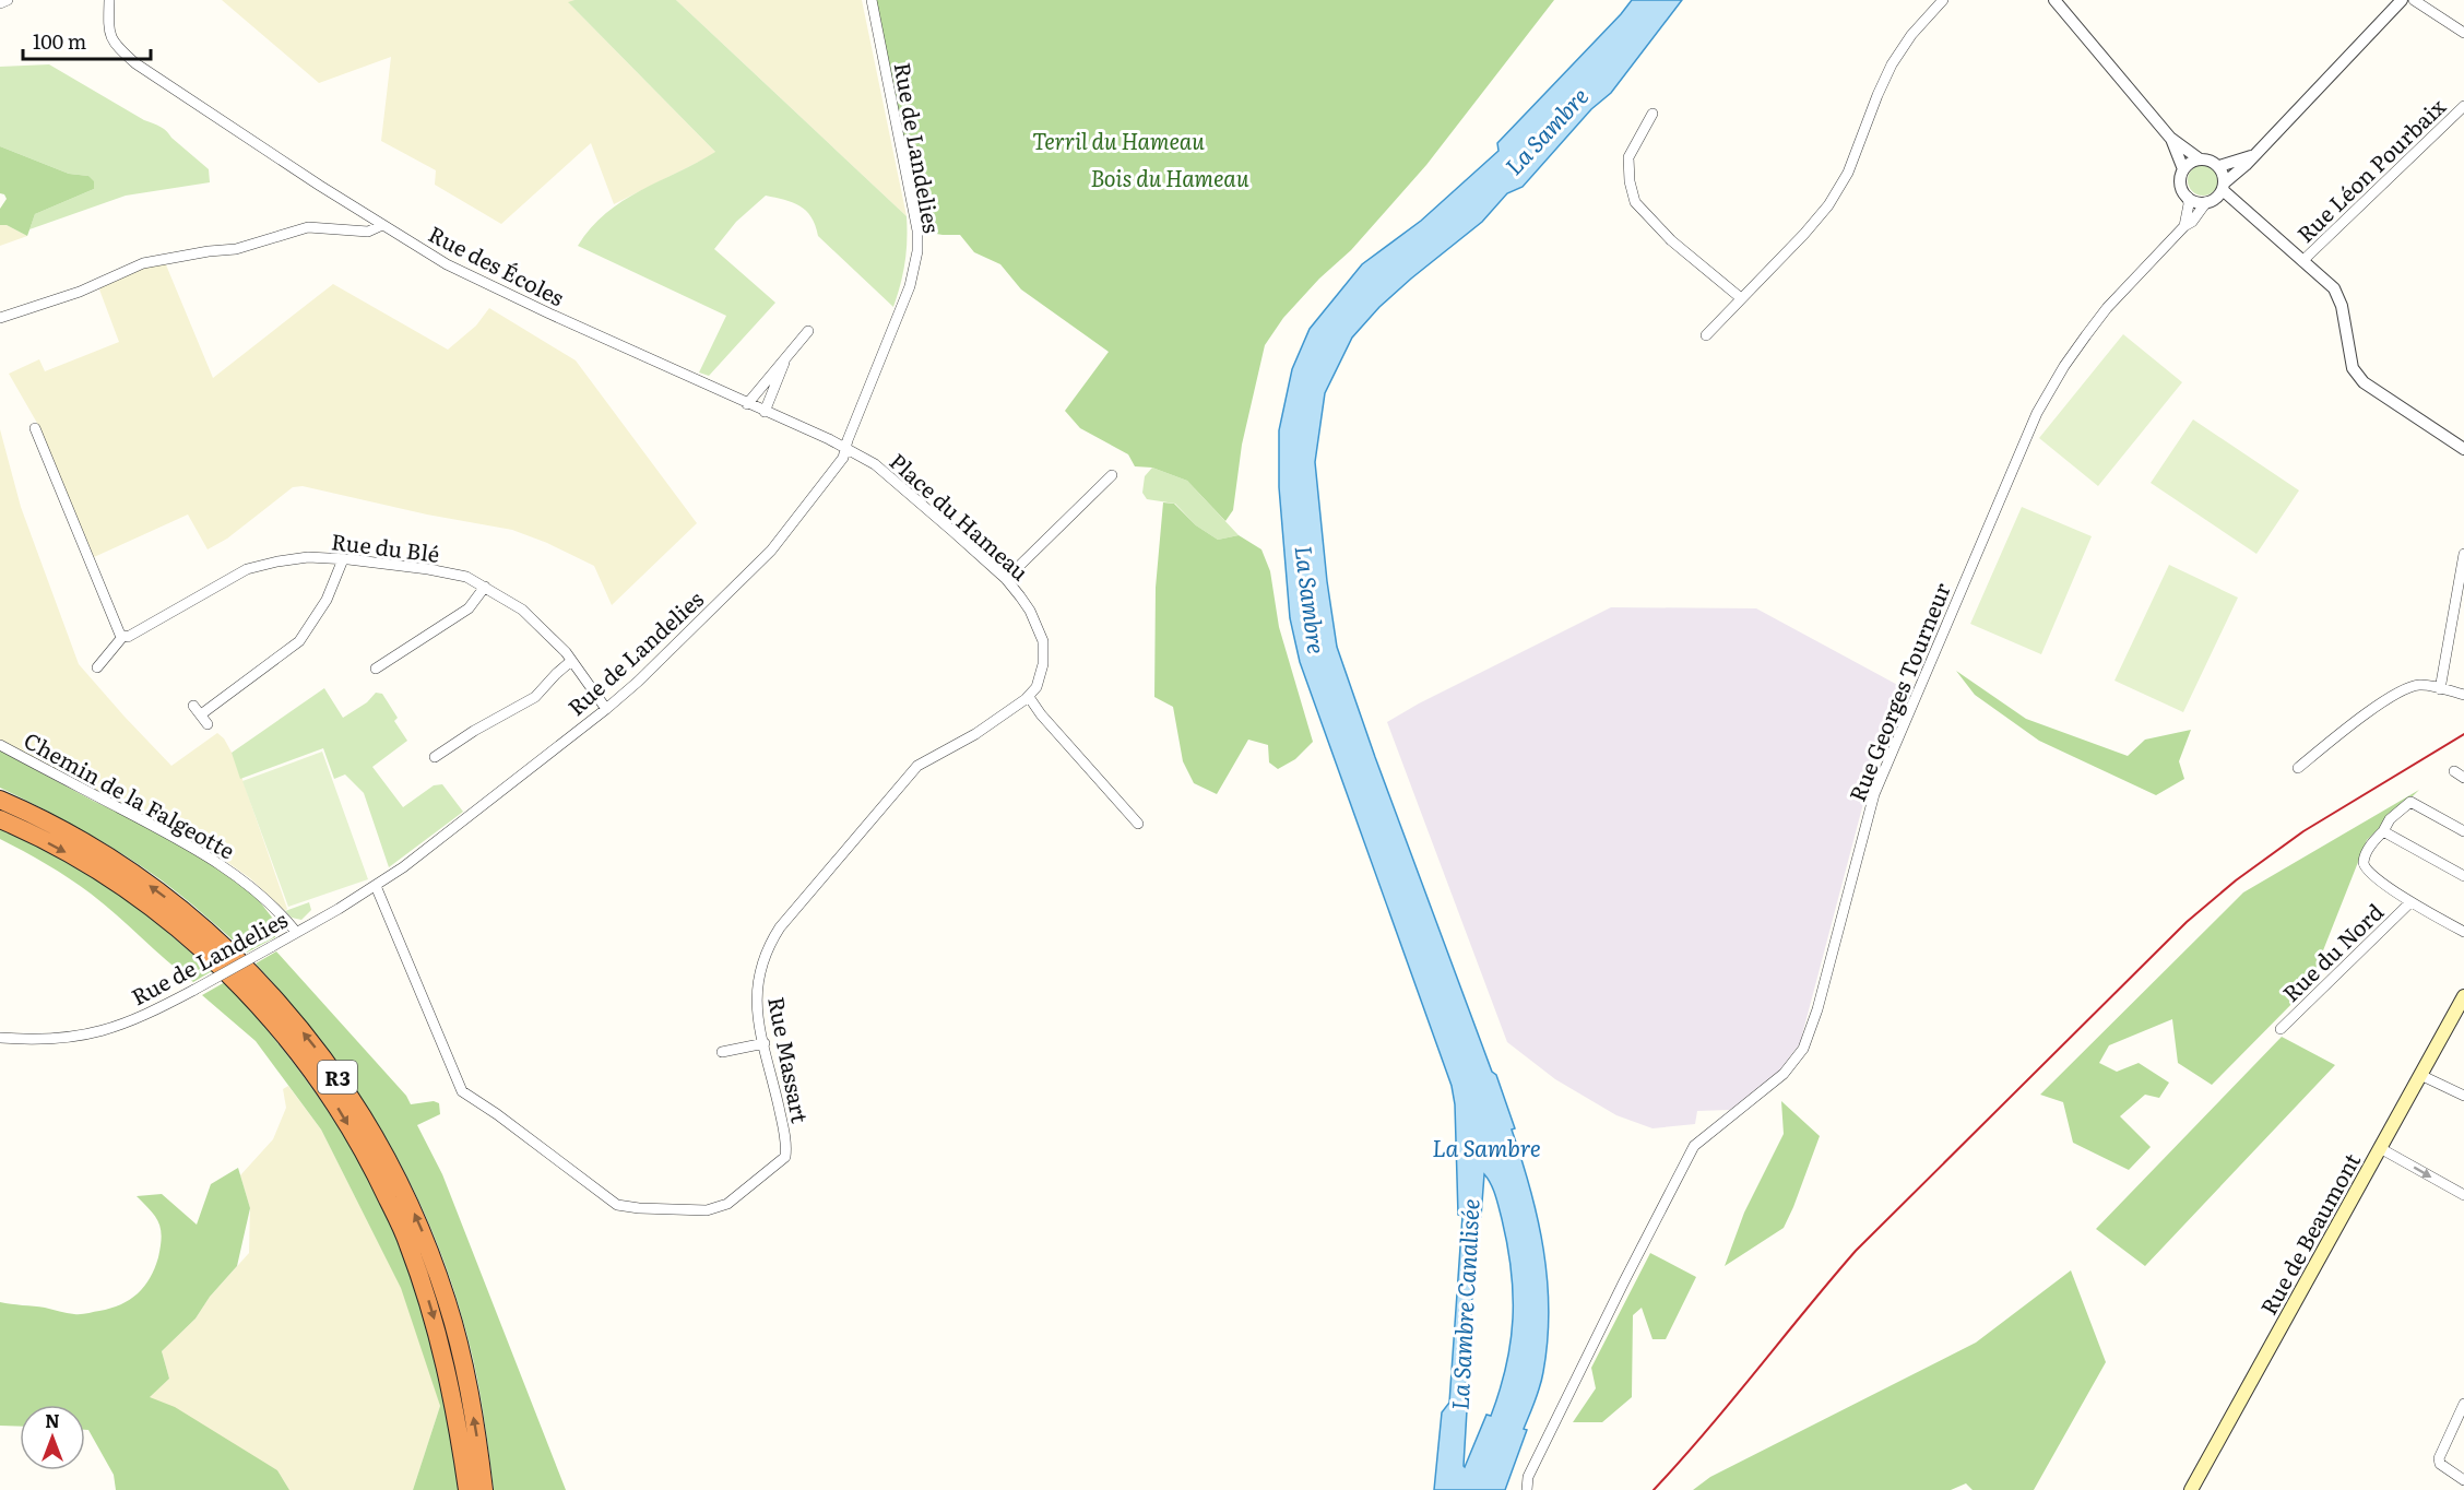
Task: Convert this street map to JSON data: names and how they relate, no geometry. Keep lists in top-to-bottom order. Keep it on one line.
{"streets":{"highway":["R3"],"main road":["Rue de Beaumont"],"street":["Rue de Landelies","Rue Léon Pourbaix","Rue des Écoles","Place du Hameau","Rue du Blé","Rue Georges Tourneur","Chemin de la Falgeotte","Rue du Nord","Rue Massart"]},"crossings":[["Rue de Landelies","Rue des Écoles"],["Rue de Landelies","Place du Hameau"],["Rue de Landelies","Rue du Blé"],["Rue de Landelies","Chemin de la Falgeotte"],["Rue de Landelies","Rue Massart"],["Rue des Écoles","Place du Hameau"],["Place du Hameau","Rue Massart"]],"water":["La Sambre","La Sambre Canalisée"],"parks":["Terril du Hameau","Bois du Hameau"],"scale_bar":"100 m","north":"top"}
